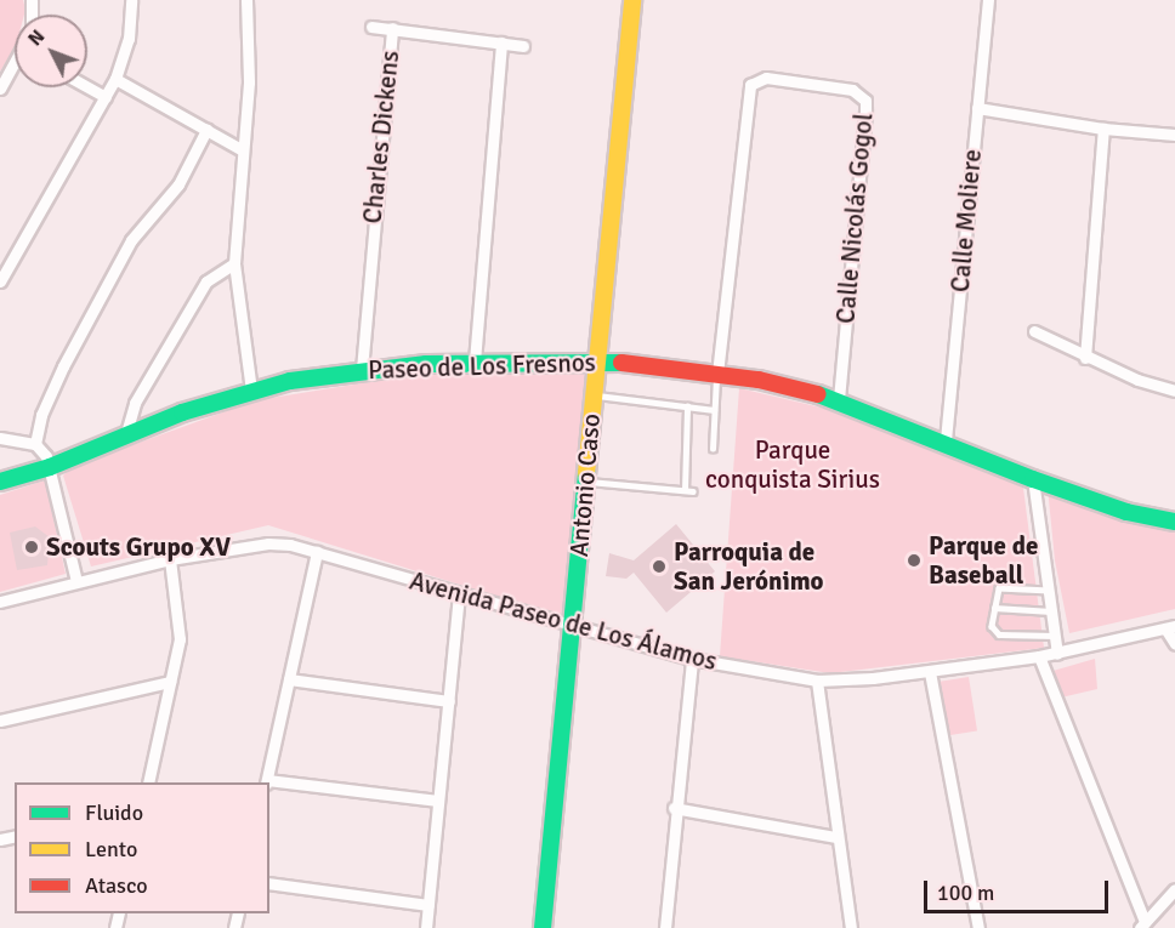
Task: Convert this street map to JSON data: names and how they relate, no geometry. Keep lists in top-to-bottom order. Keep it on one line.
{"streets":{"street":["Charles Dickens","Calle Nicolás Gogol","Calle Moliere","Paseo de Los Fresnos","Antonio Caso","Avenida Paseo de Los Álamos"]},"crossings":[["Charles Dickens","Paseo de Los Fresnos"],["Calle Nicolás Gogol","Paseo de Los Fresnos"],["Calle Moliere","Paseo de Los Fresnos"],["Paseo de Los Fresnos","Antonio Caso"],["Antonio Caso","Avenida Paseo de Los Álamos"]],"parks":["Parque conquista Sirius"],"places":["Scouts Grupo XV","Parque de Baseball","Parroquia de San Jerónimo"],"legend":["Fluido","Lento","Atasco"],"scale_bar":"100 m","north":"top left"}
